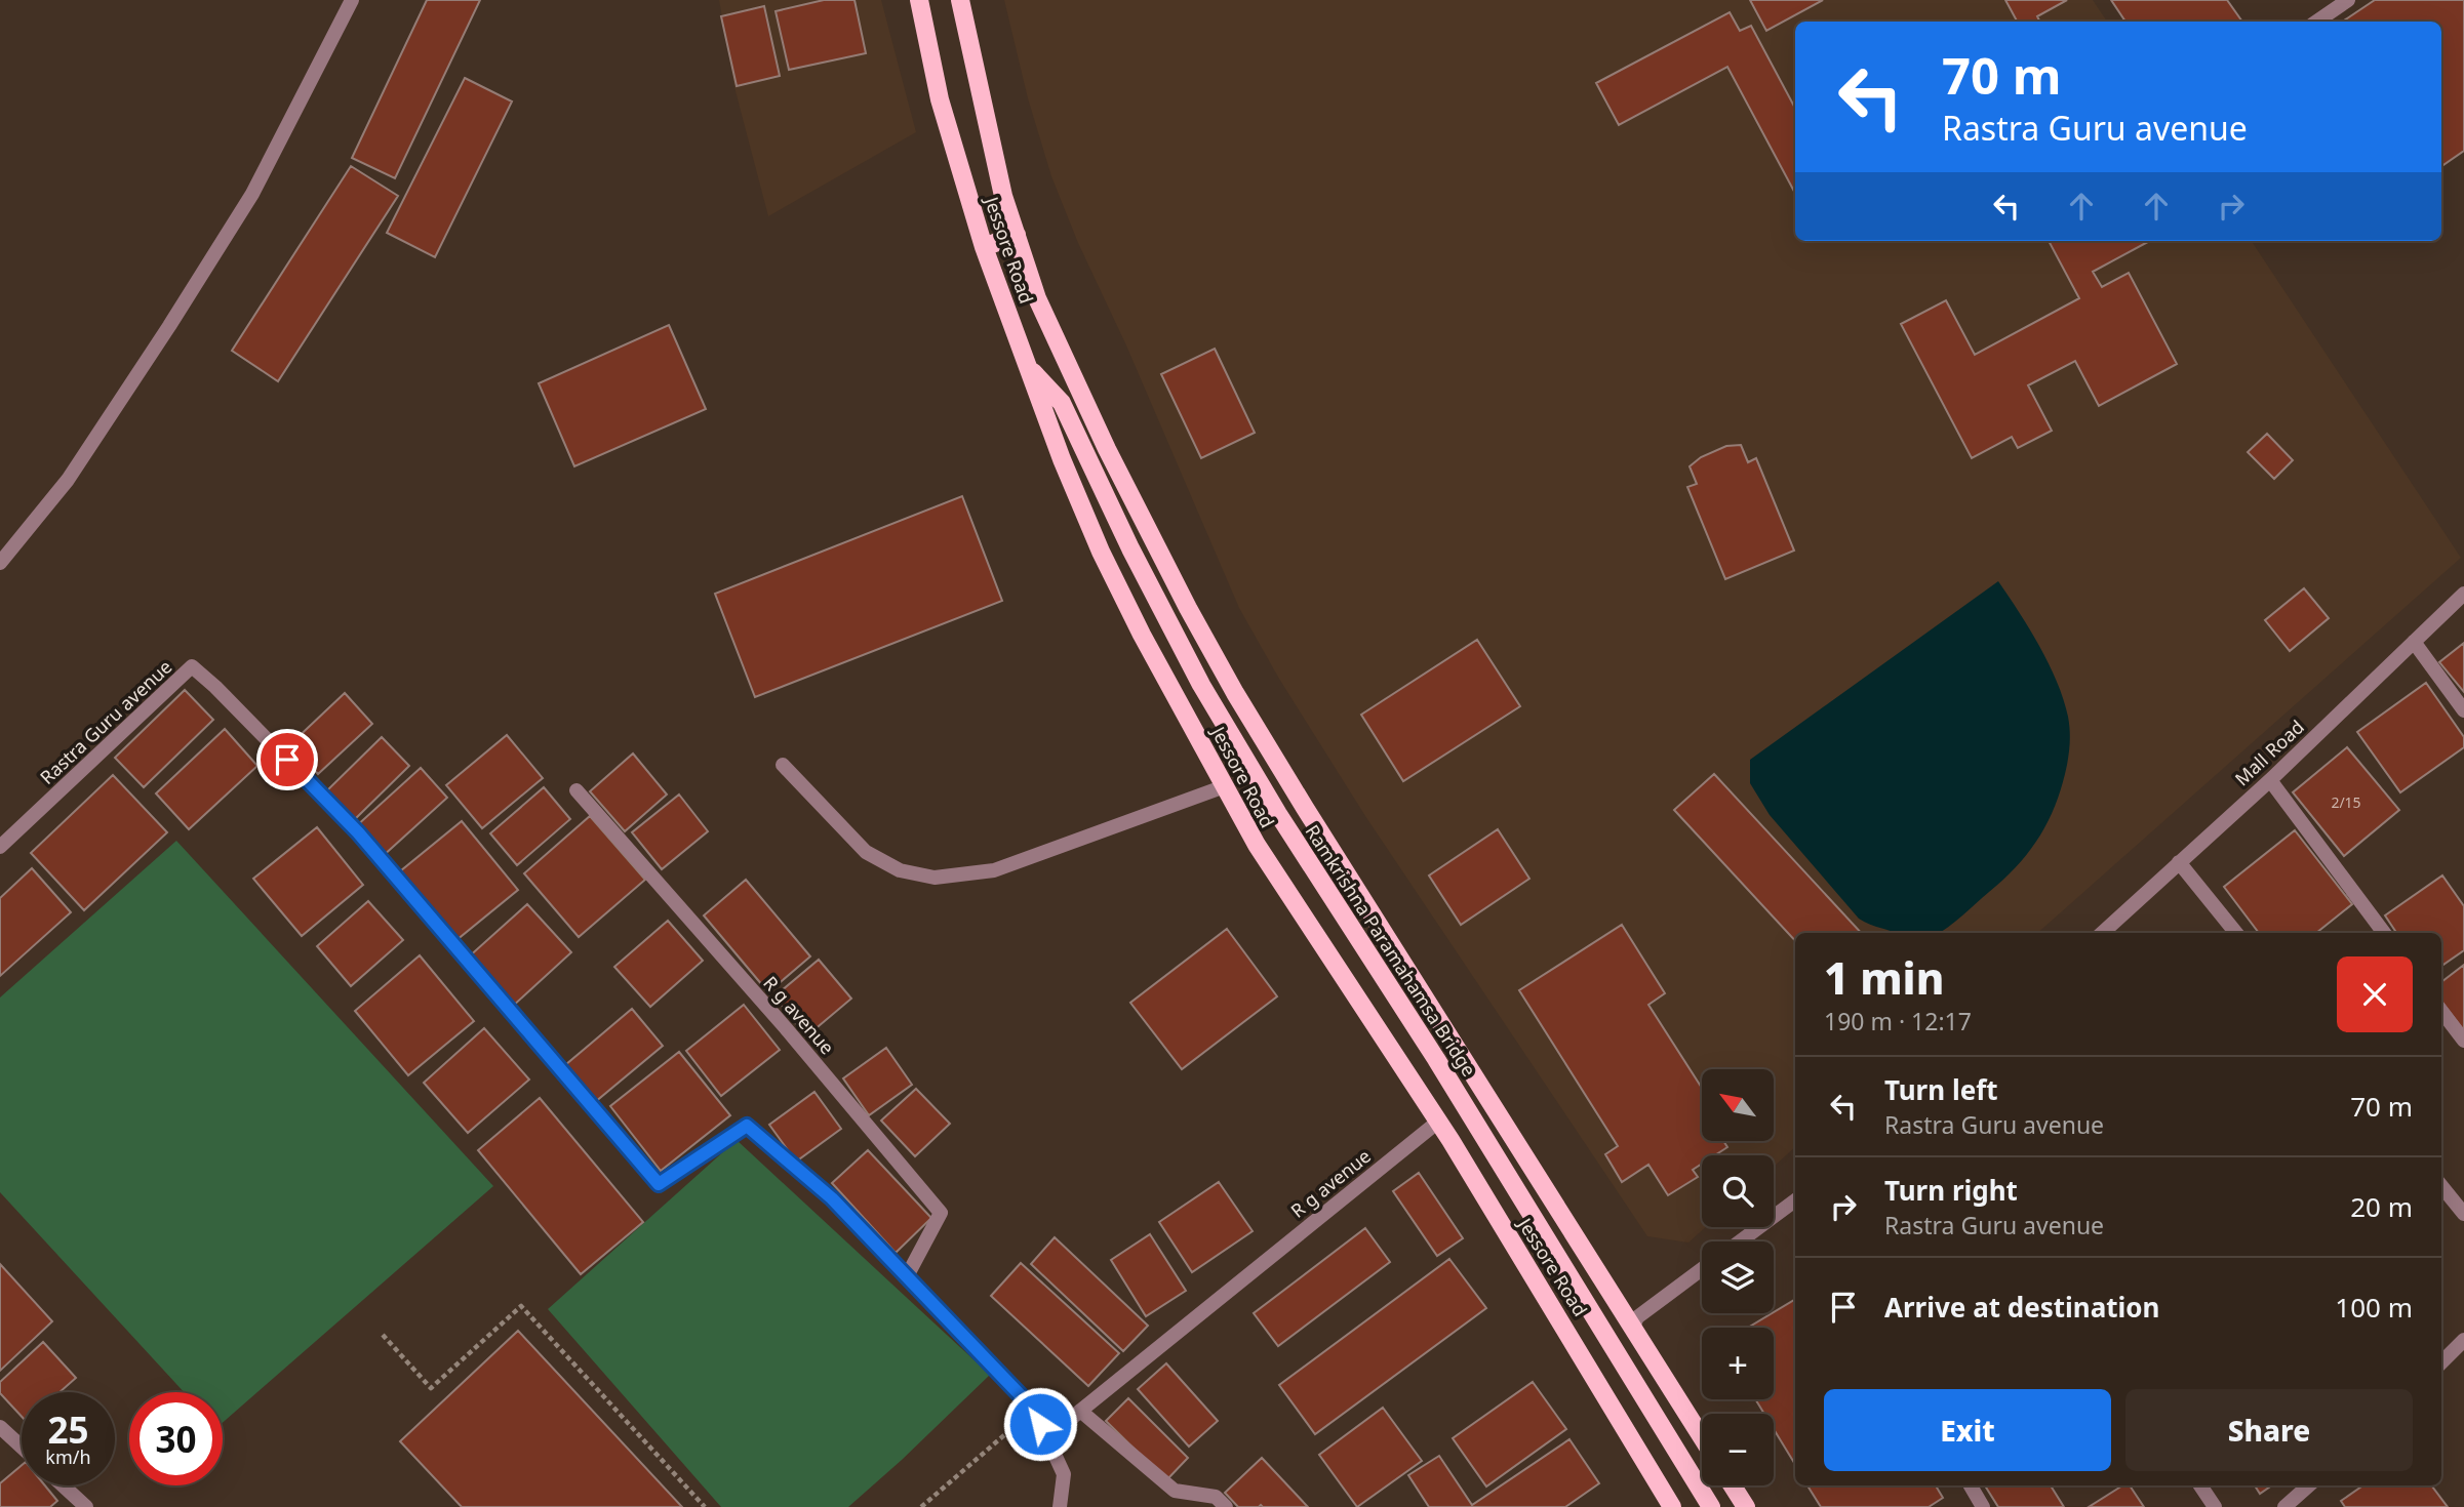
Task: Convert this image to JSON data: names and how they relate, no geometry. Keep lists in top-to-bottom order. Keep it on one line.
{"streets":{"main road":["Jessore Road","Ramkrishna Paramahamsa Bridge"],"street":["Rastra Guru avenue","Mall Road","R g avenue"]},"crossings":[["Jessore Road","R g avenue"],["Rastra Guru avenue","R g avenue"]],"house_numbers":["2/15"],"north":"top left","page":{"turn":["70 m","Rastra Guru avenue"],"heading":["1 min","190 m · 12:17"],"list":[{"name":"Turn left","note":"Rastra Guru avenue","value":"70 m"},{"name":"Turn right","note":"Rastra Guru avenue","value":"20 m"},{"name":"Arrive at destination","value":"100 m"}],"map_buttons":["+","−"],"buttons":["Exit","Share"],"speed":"25 km/h","limit":"30"}}
